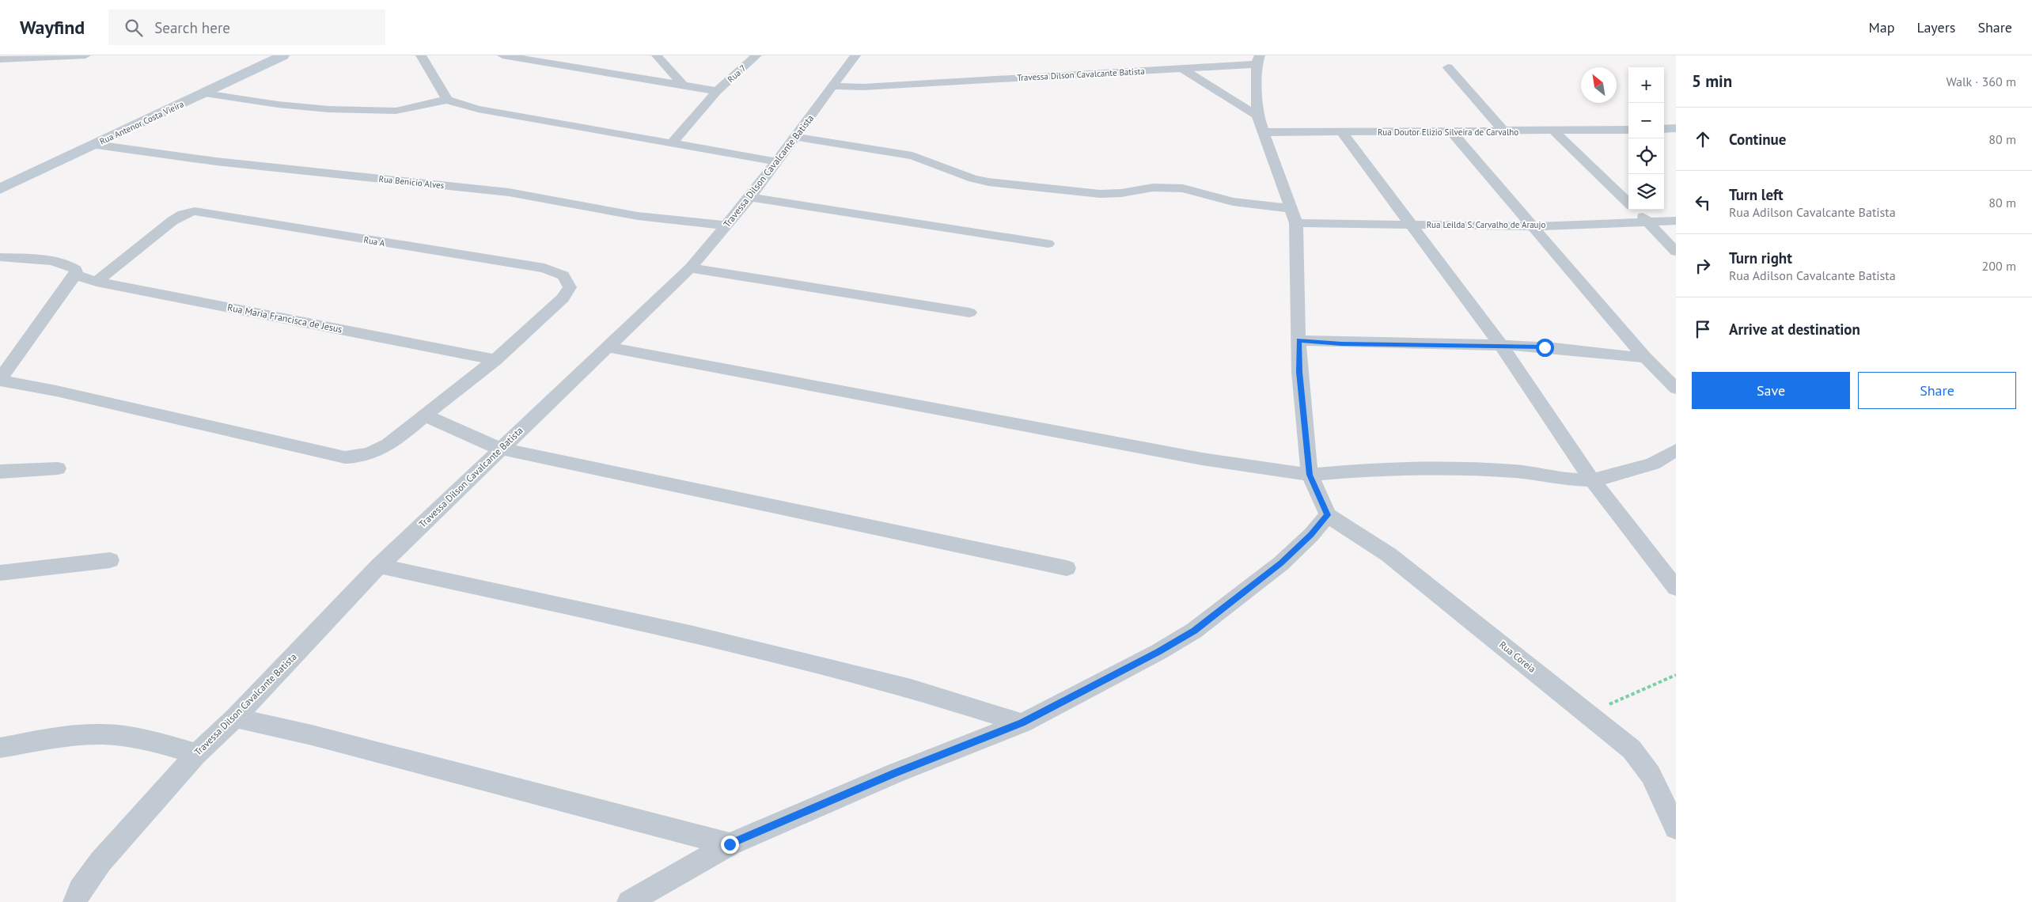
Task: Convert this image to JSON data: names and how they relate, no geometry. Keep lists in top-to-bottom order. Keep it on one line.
{"streets":{"main road":["Rua Antenor Costa Vieira"],"street":["Rua 7","Travessa Dilson Cavalcante Batista","Rua Doutor Elizio Silveira de Carvalho","Rua Benicio Alves","Rua Leilda S. Carvalho de Araujo","Rua A","Rua Maria Francisca de Jesus","Rua Coreia"]},"crossings":[["Travessa Dilson Cavalcante Batista","Rua Benicio Alves"],["Rua Antenor Costa Vieira","Rua Benicio Alves"],["Rua A","Rua Maria Francisca de Jesus"]],"north":"top left","page":{"header":"Wayfind","search":"Search here","nav":["Map","Layers","Share"],"heading":["5 min","Walk · 360 m"],"map_buttons":["+","−"],"list":[["Continue","80 m"],["Turn left","Rua Adilson Cavalcante Batista","80 m"],["Turn right","Rua Adilson Cavalcante Batista","200 m"],"Arrive at destination"],"buttons":["Save","Share"]}}
